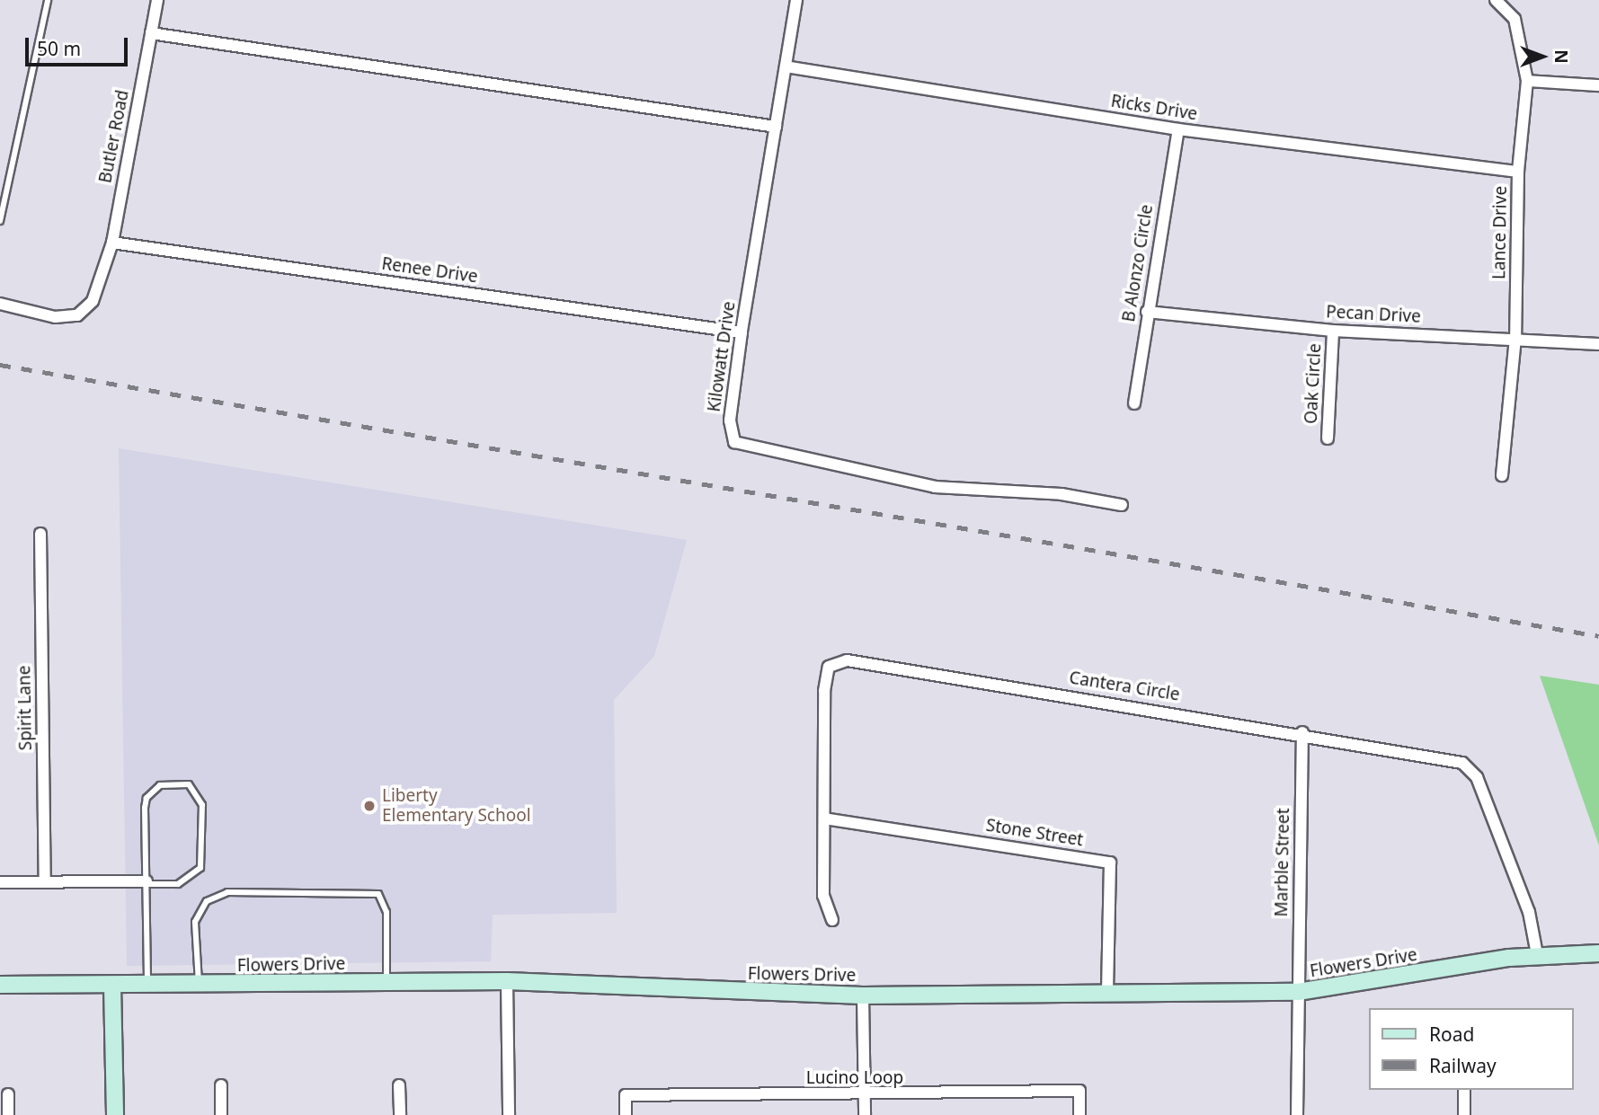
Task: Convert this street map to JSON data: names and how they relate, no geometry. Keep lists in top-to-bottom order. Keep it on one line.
{"streets":{"street":["Ricks Drive","Butler Road","Lance Drive","B Alonzo Circle","Renee Drive","Pecan Drive","Kilowatt Drive","Oak Circle","Cantera Circle","Spirit Lane","Stone Street","Marble Street","Flowers Drive","Lucino Loop"]},"crossings":[["Ricks Drive","Lance Drive"],["Ricks Drive","B Alonzo Circle"],["Ricks Drive","Kilowatt Drive"],["Butler Road","Renee Drive"],["Lance Drive","Pecan Drive"],["B Alonzo Circle","Pecan Drive"],["Renee Drive","Kilowatt Drive"],["Pecan Drive","Oak Circle"],["Cantera Circle","Stone Street"],["Cantera Circle","Marble Street"],["Cantera Circle","Flowers Drive"],["Stone Street","Flowers Drive"],["Marble Street","Flowers Drive"]],"places":["Liberty Elementary School"],"legend":["Road","Railway"],"scale_bar":"50 m","north":"right"}
